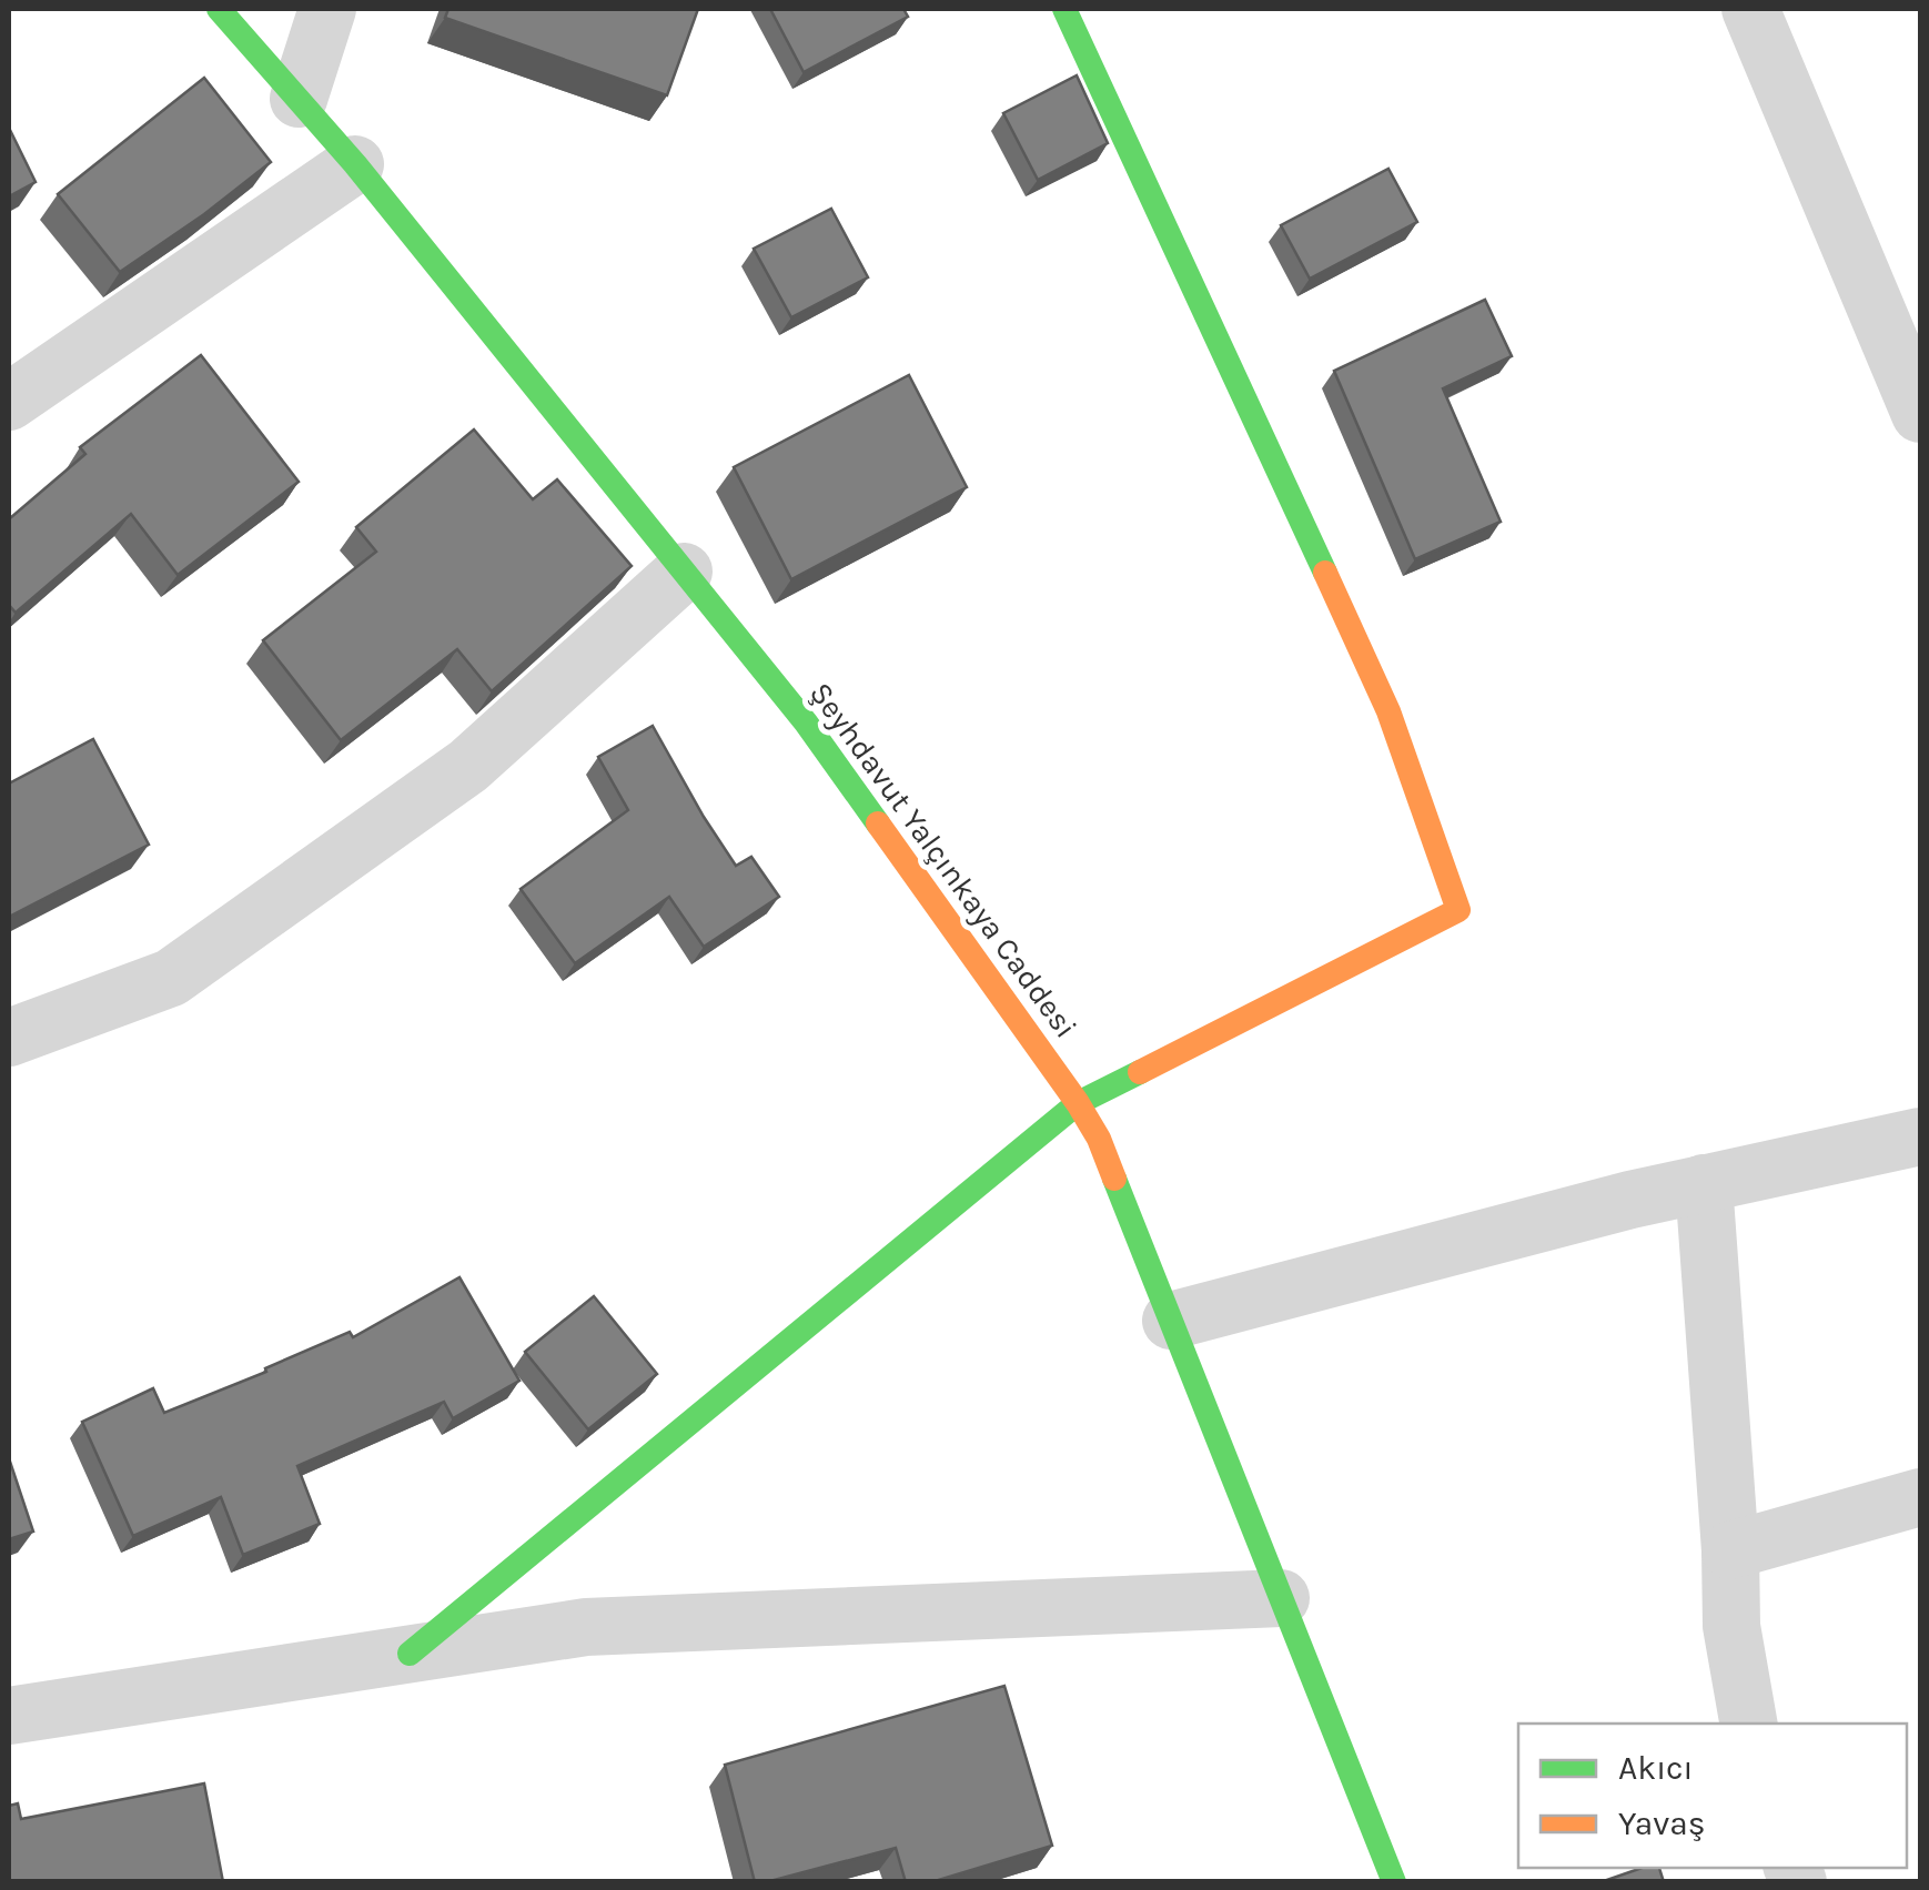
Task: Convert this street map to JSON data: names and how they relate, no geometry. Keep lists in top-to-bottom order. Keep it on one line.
{"streets":{"street":["Şeyhdavut Yalçınkaya Caddesi"]},"legend":["Akıcı","Yavaş"]}
